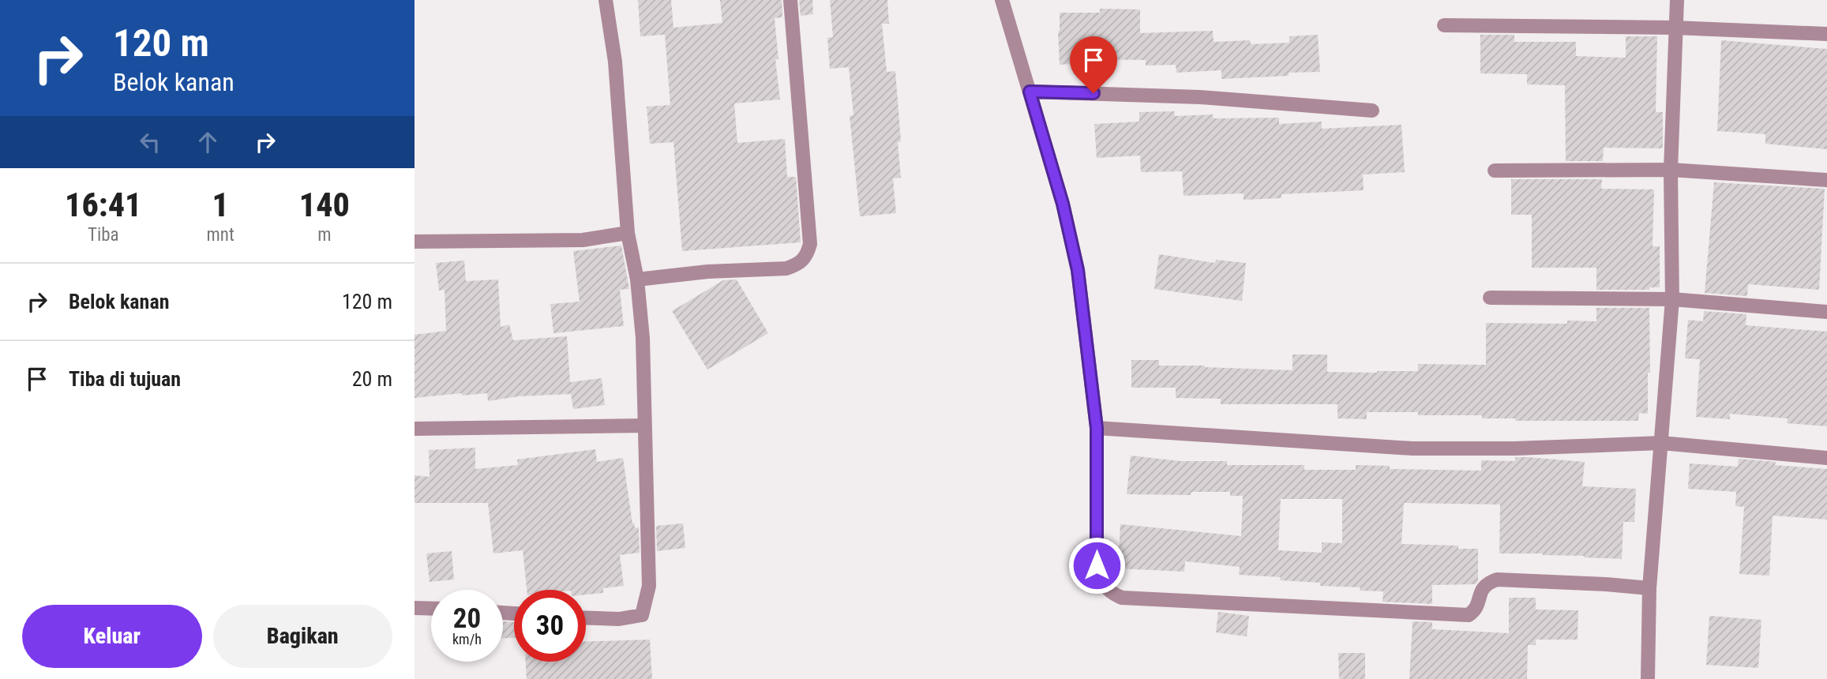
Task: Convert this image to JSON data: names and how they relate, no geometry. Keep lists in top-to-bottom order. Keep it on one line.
{"page":{"turn":["120 m","Belok kanan"],"eta":["16:41","Tiba","1","mnt","140","m"],"list":[{"name":"Belok kanan","value":"120 m"},{"name":"Tiba di tujuan","value":"20 m"}],"speed":"20 km/h","limit":"30","buttons":["Keluar","Bagikan"]}}
